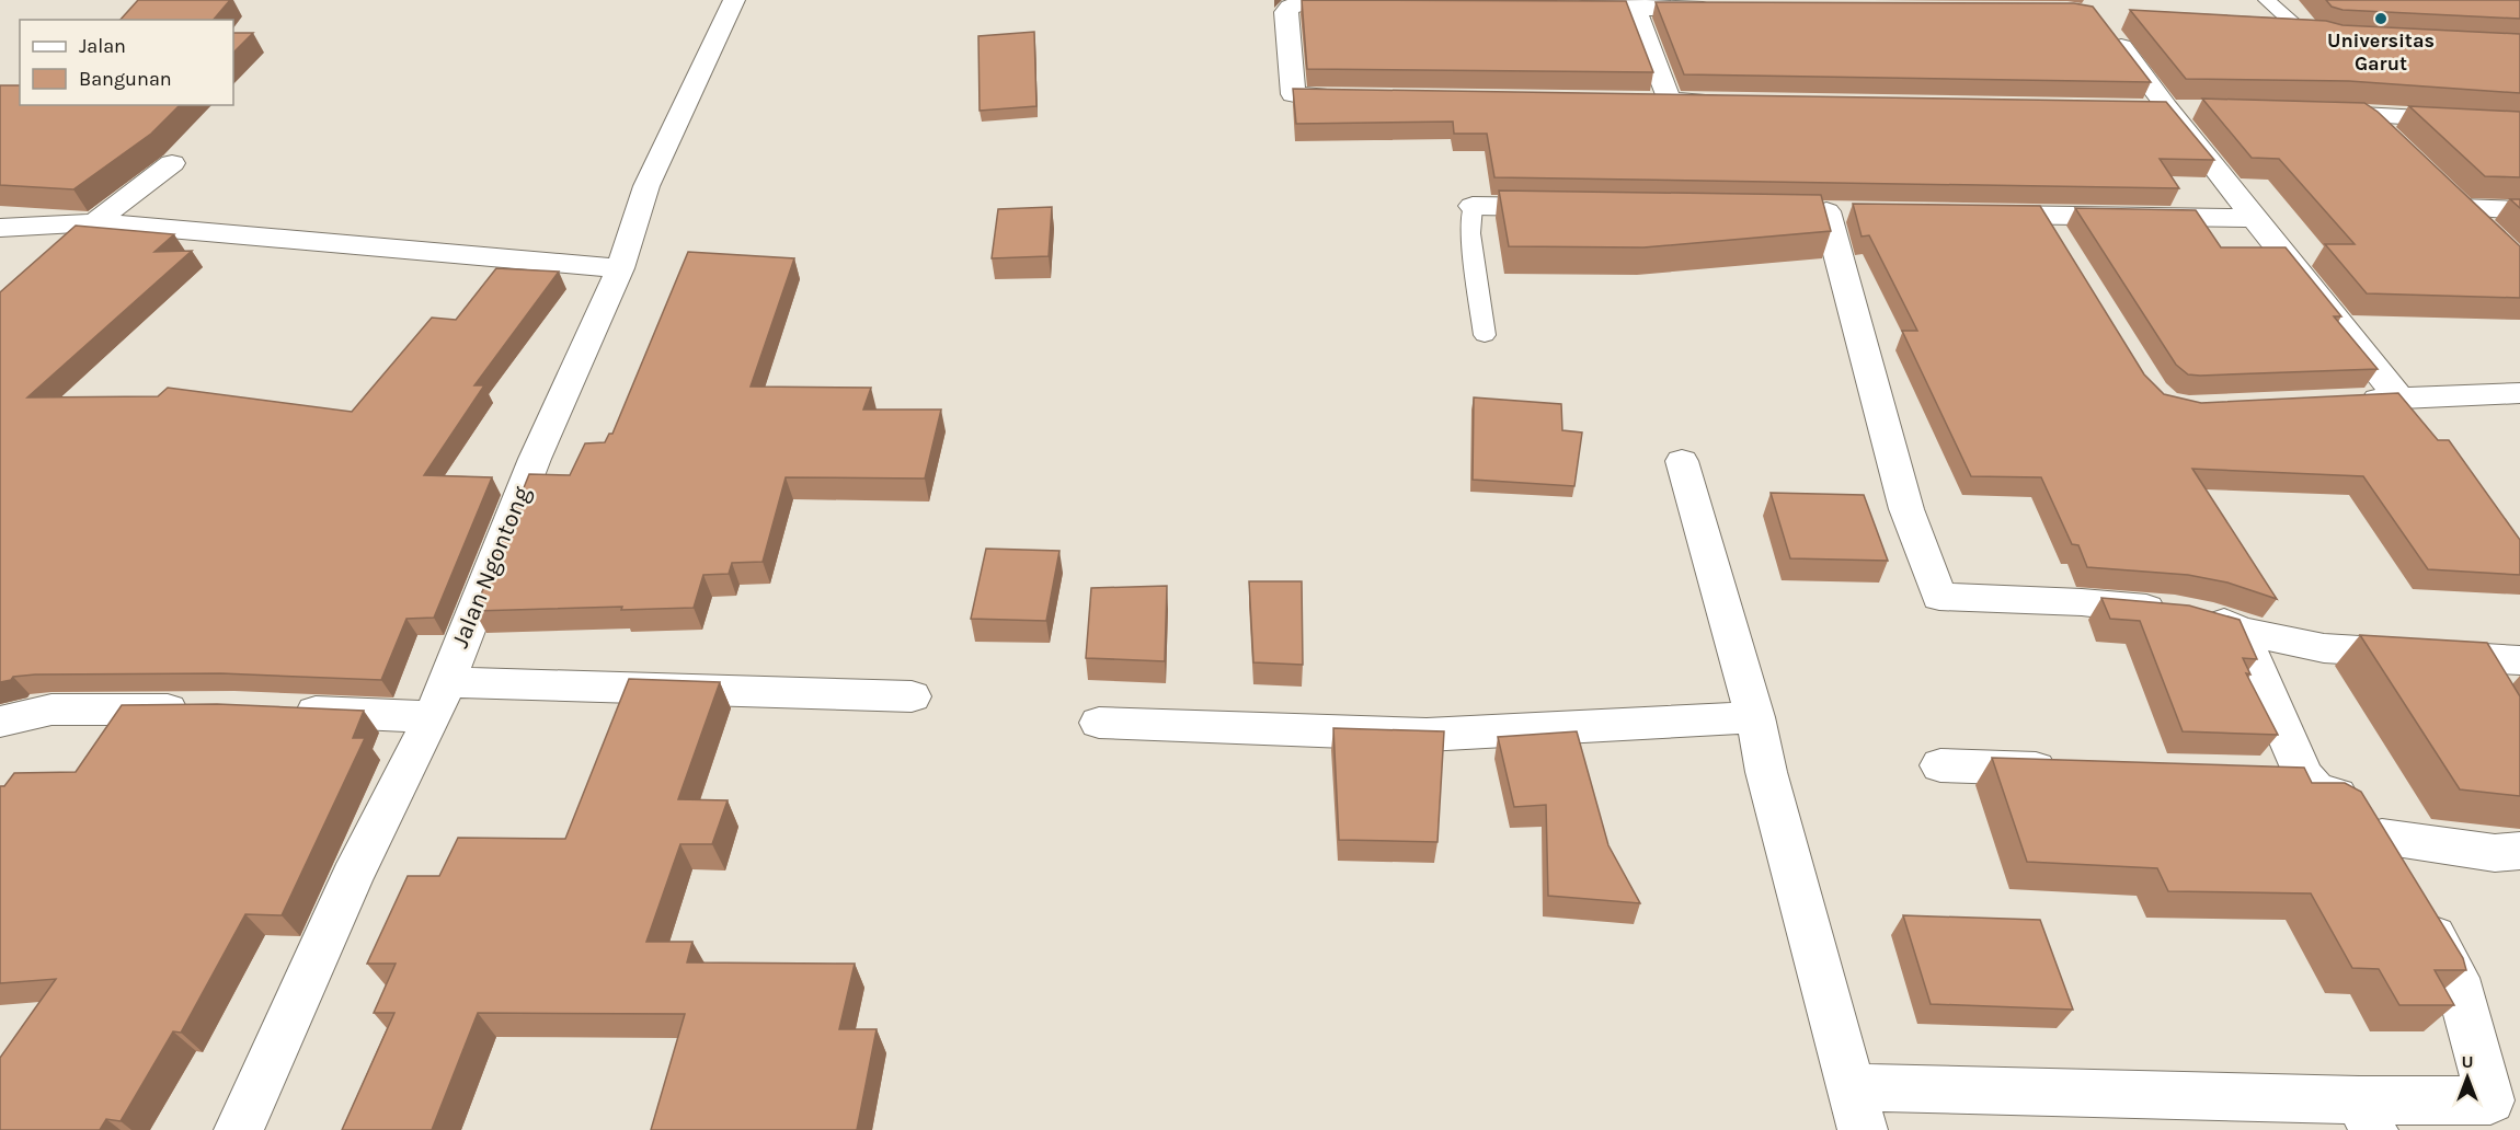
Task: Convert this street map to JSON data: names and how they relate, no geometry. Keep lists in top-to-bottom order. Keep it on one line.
{"streets":{"street":["Jalan Ngontong"]},"places":["Universitas Garut"],"legend":["Jalan","Bangunan"],"north":"top"}
